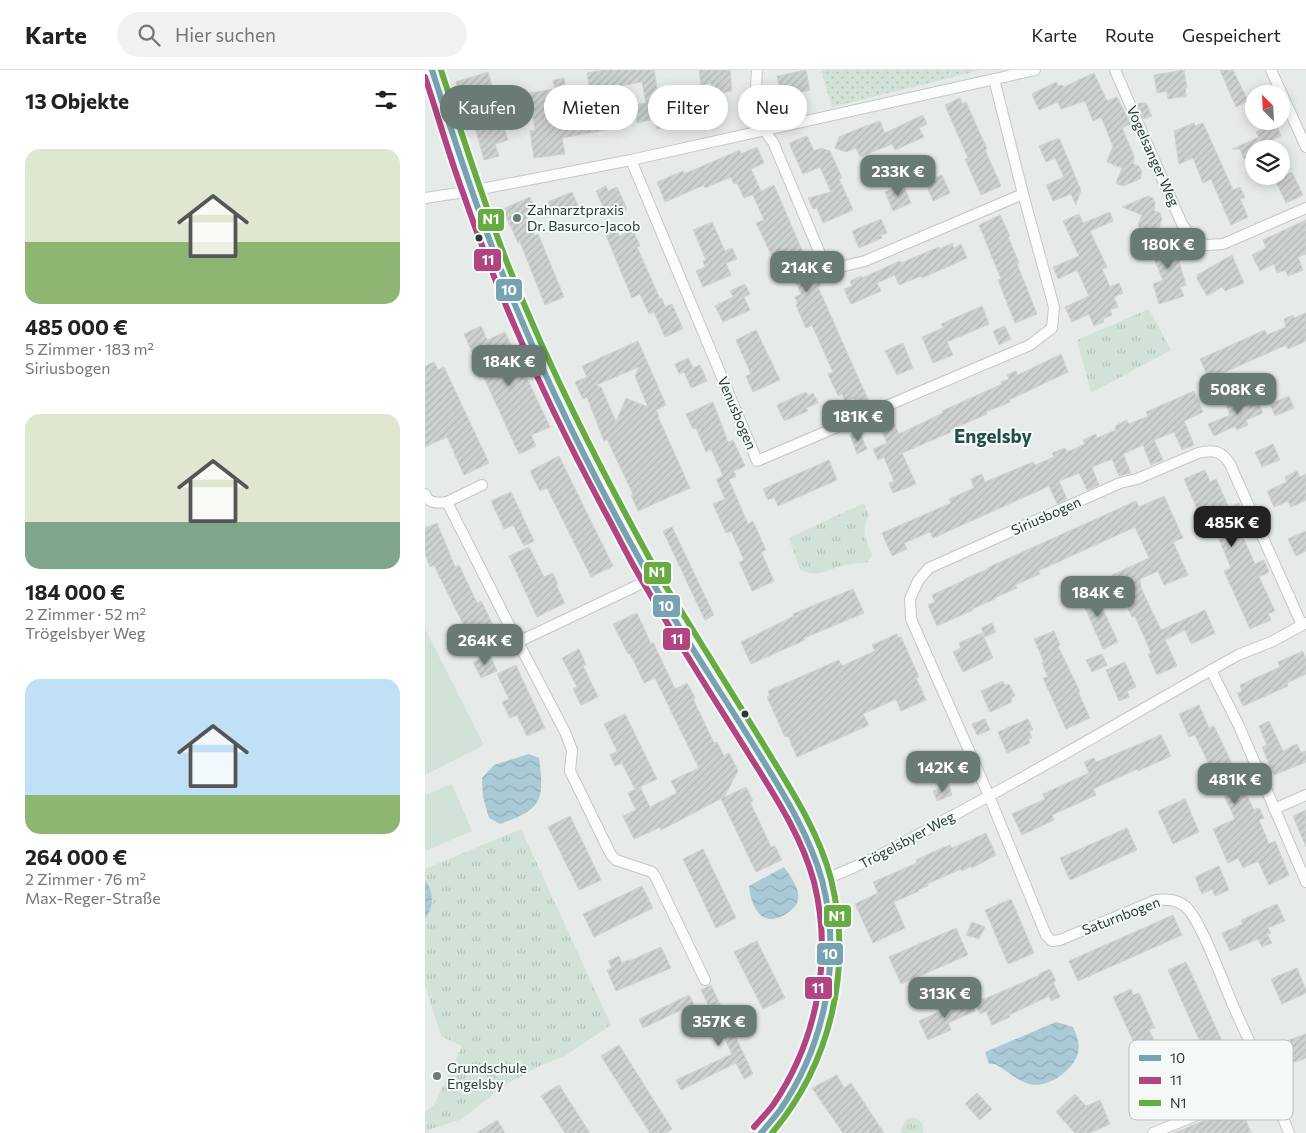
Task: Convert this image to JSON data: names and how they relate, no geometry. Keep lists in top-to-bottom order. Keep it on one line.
{"streets":{"street":["Vogelsanger Weg","Venusbogen","Siriusbogen","Trögelsbyer Weg","Saturnbogen"]},"crossings":[["Siriusbogen","Trögelsbyer Weg"],["Siriusbogen","Saturnbogen"],["Trögelsbyer Weg","Saturnbogen"]],"districts":["Engelsby"],"places":["Zahnarztpraxis Dr. Basurco-Jacob","Grundschule Engelsby"],"lines":["transit line 10","transit line N1","transit line 11"],"legend":["10","11","N1"],"north":"top left","page":{"header":"Karte","search":"Hier suchen","nav":["Karte","Route","Gespeichert"],"heading":"13 Objekte","chip":["Kaufen","Mieten","Filter","Neu"],"list":[{"name":"485 000 €","note":"5 Zimmer · 183 m² · Siriusbogen"},{"name":"184 000 €","note":"2 Zimmer · 52 m² · Trögelsbyer Weg"},{"name":"264 000 €","note":"2 Zimmer · 76 m² · Max-Reger-Straße"}],"price":["233K €","180K €","214K €","184K €","508K €","181K €","485K €","184K €","264K €","142K €","481K €","313K €","357K €"]}}
